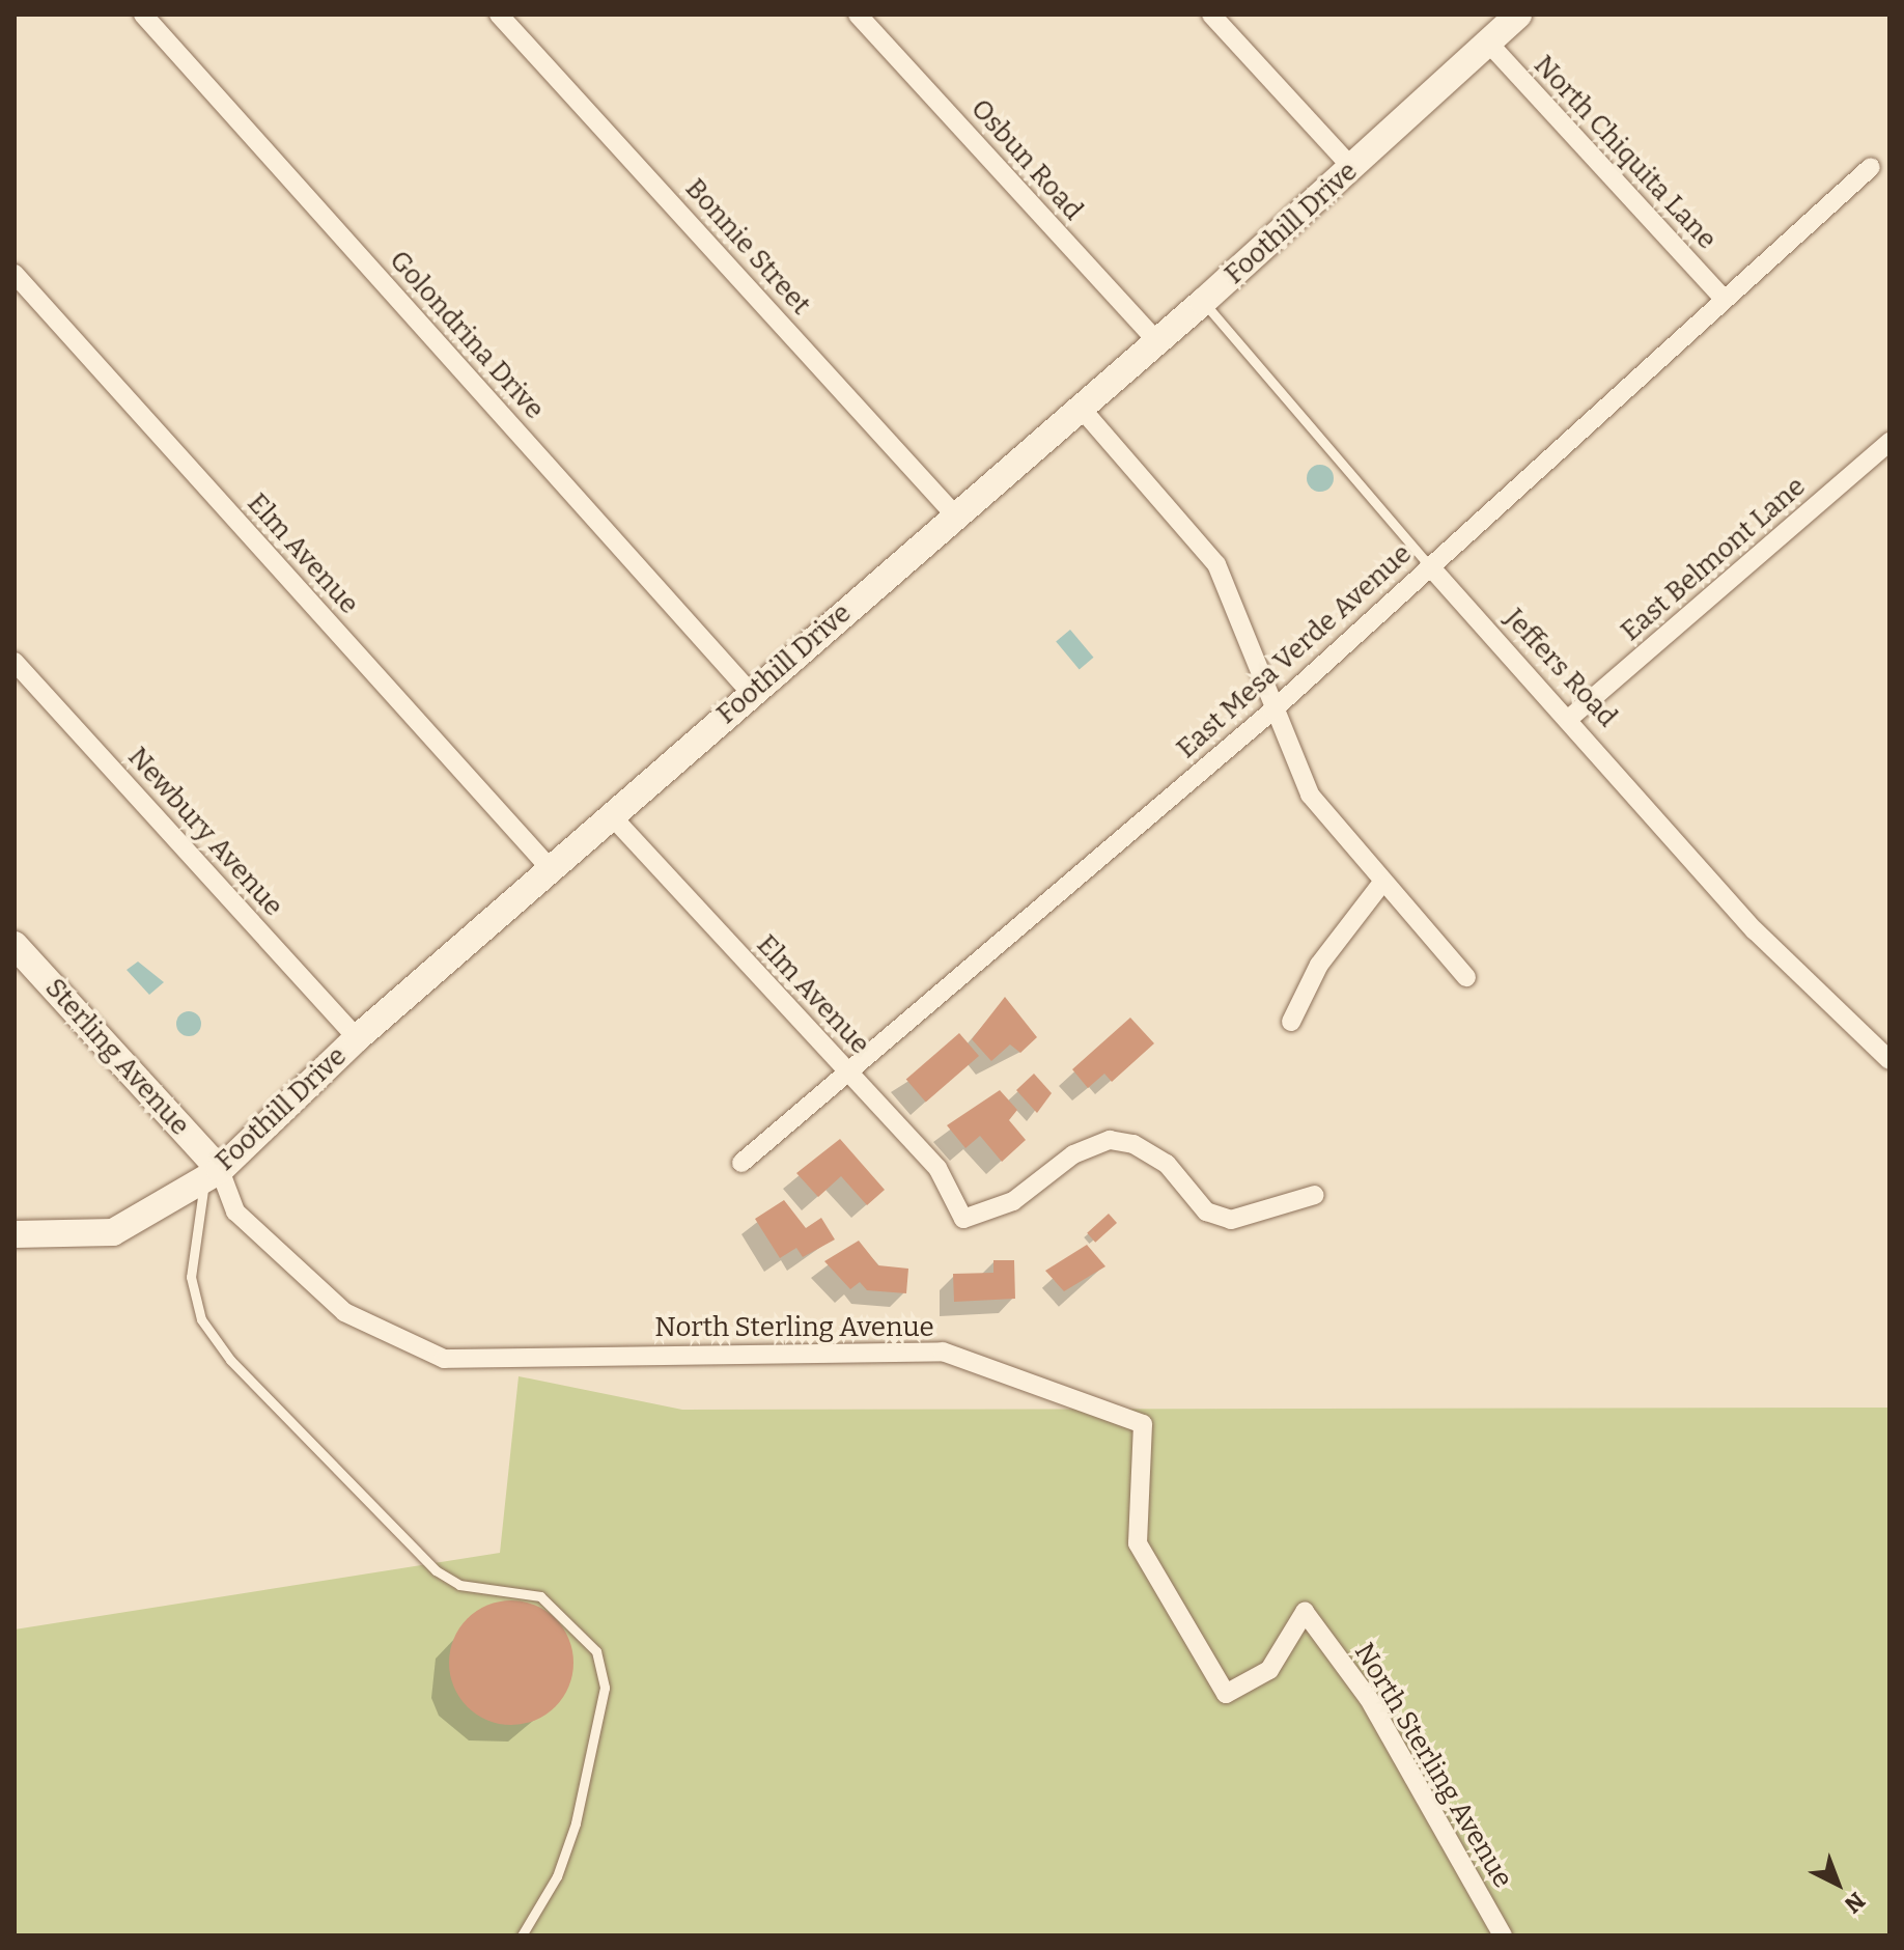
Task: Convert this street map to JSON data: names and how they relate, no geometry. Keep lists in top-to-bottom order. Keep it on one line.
{"streets":{"street":["North Chiquita Lane","Osbun Road","Foothill Drive","Bonnie Street","Golondrina Drive","Elm Avenue","East Belmont Lane","East Mesa Verde Avenue","Jeffers Road","Newbury Avenue","Sterling Avenue","North Sterling Avenue"]},"crossings":[["North Chiquita Lane","Foothill Drive"],["North Chiquita Lane","East Mesa Verde Avenue"],["Osbun Road","Foothill Drive"],["Foothill Drive","Bonnie Street"],["Foothill Drive","Golondrina Drive"],["Foothill Drive","Elm Avenue"],["Foothill Drive","Jeffers Road"],["Foothill Drive","Newbury Avenue"],["Foothill Drive","Sterling Avenue"],["Foothill Drive","North Sterling Avenue"],["Elm Avenue","East Mesa Verde Avenue"],["East Belmont Lane","Jeffers Road"],["East Mesa Verde Avenue","Jeffers Road"],["Sterling Avenue","North Sterling Avenue"]],"north":"bottom right"}
